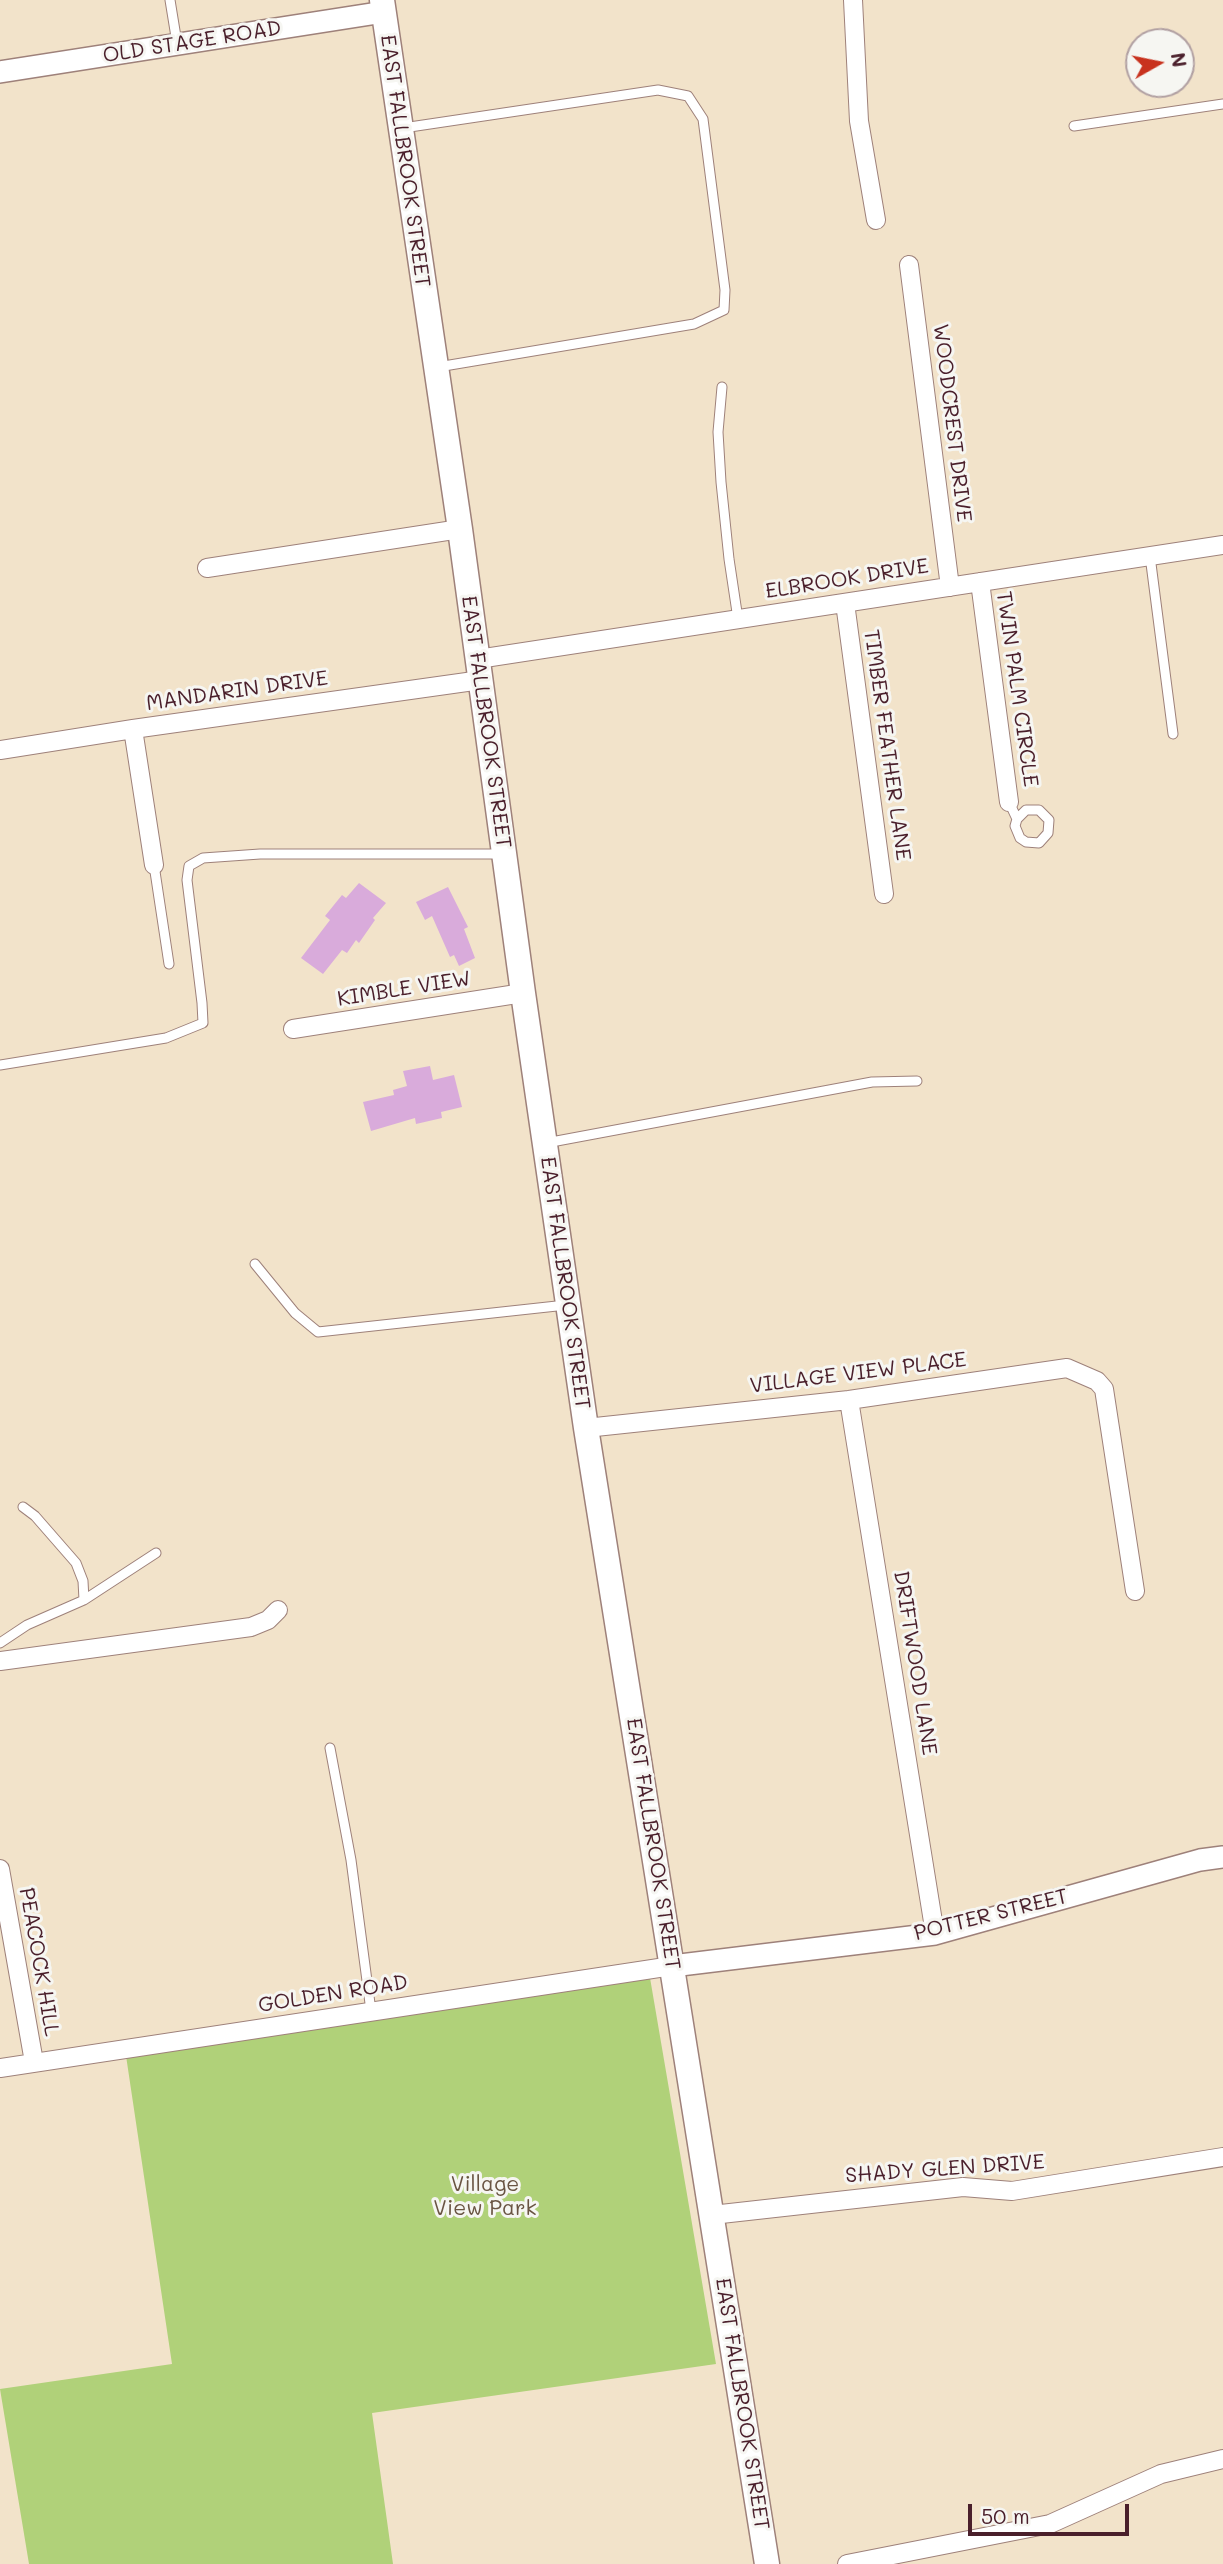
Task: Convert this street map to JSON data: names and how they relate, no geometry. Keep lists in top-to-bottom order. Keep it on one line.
{"streets":{"main road":["EAST FALLBROOK STREET"],"street":["OLD STAGE ROAD","WOODCREST DRIVE","ELBROOK DRIVE","TWIN PALM CIRCLE","MANDARIN DRIVE","TIMBER FEATHER LANE","KIMBLE VIEW","VILLAGE VIEW PLACE","DRIFTWOOD LANE","POTTER STREET","PEACOCK HILL","GOLDEN ROAD","SHADY GLEN DRIVE"]},"crossings":[["OLD STAGE ROAD","EAST FALLBROOK STREET"],["EAST FALLBROOK STREET","ELBROOK DRIVE"],["EAST FALLBROOK STREET","MANDARIN DRIVE"],["EAST FALLBROOK STREET","KIMBLE VIEW"],["EAST FALLBROOK STREET","VILLAGE VIEW PLACE"],["EAST FALLBROOK STREET","POTTER STREET"],["EAST FALLBROOK STREET","GOLDEN ROAD"],["EAST FALLBROOK STREET","SHADY GLEN DRIVE"],["WOODCREST DRIVE","ELBROOK DRIVE"],["ELBROOK DRIVE","TWIN PALM CIRCLE"],["ELBROOK DRIVE","MANDARIN DRIVE"],["ELBROOK DRIVE","TIMBER FEATHER LANE"],["VILLAGE VIEW PLACE","DRIFTWOOD LANE"],["DRIFTWOOD LANE","POTTER STREET"],["POTTER STREET","GOLDEN ROAD"],["PEACOCK HILL","GOLDEN ROAD"]],"parks":["Village View Park"],"scale_bar":"50 m","north":"right"}
